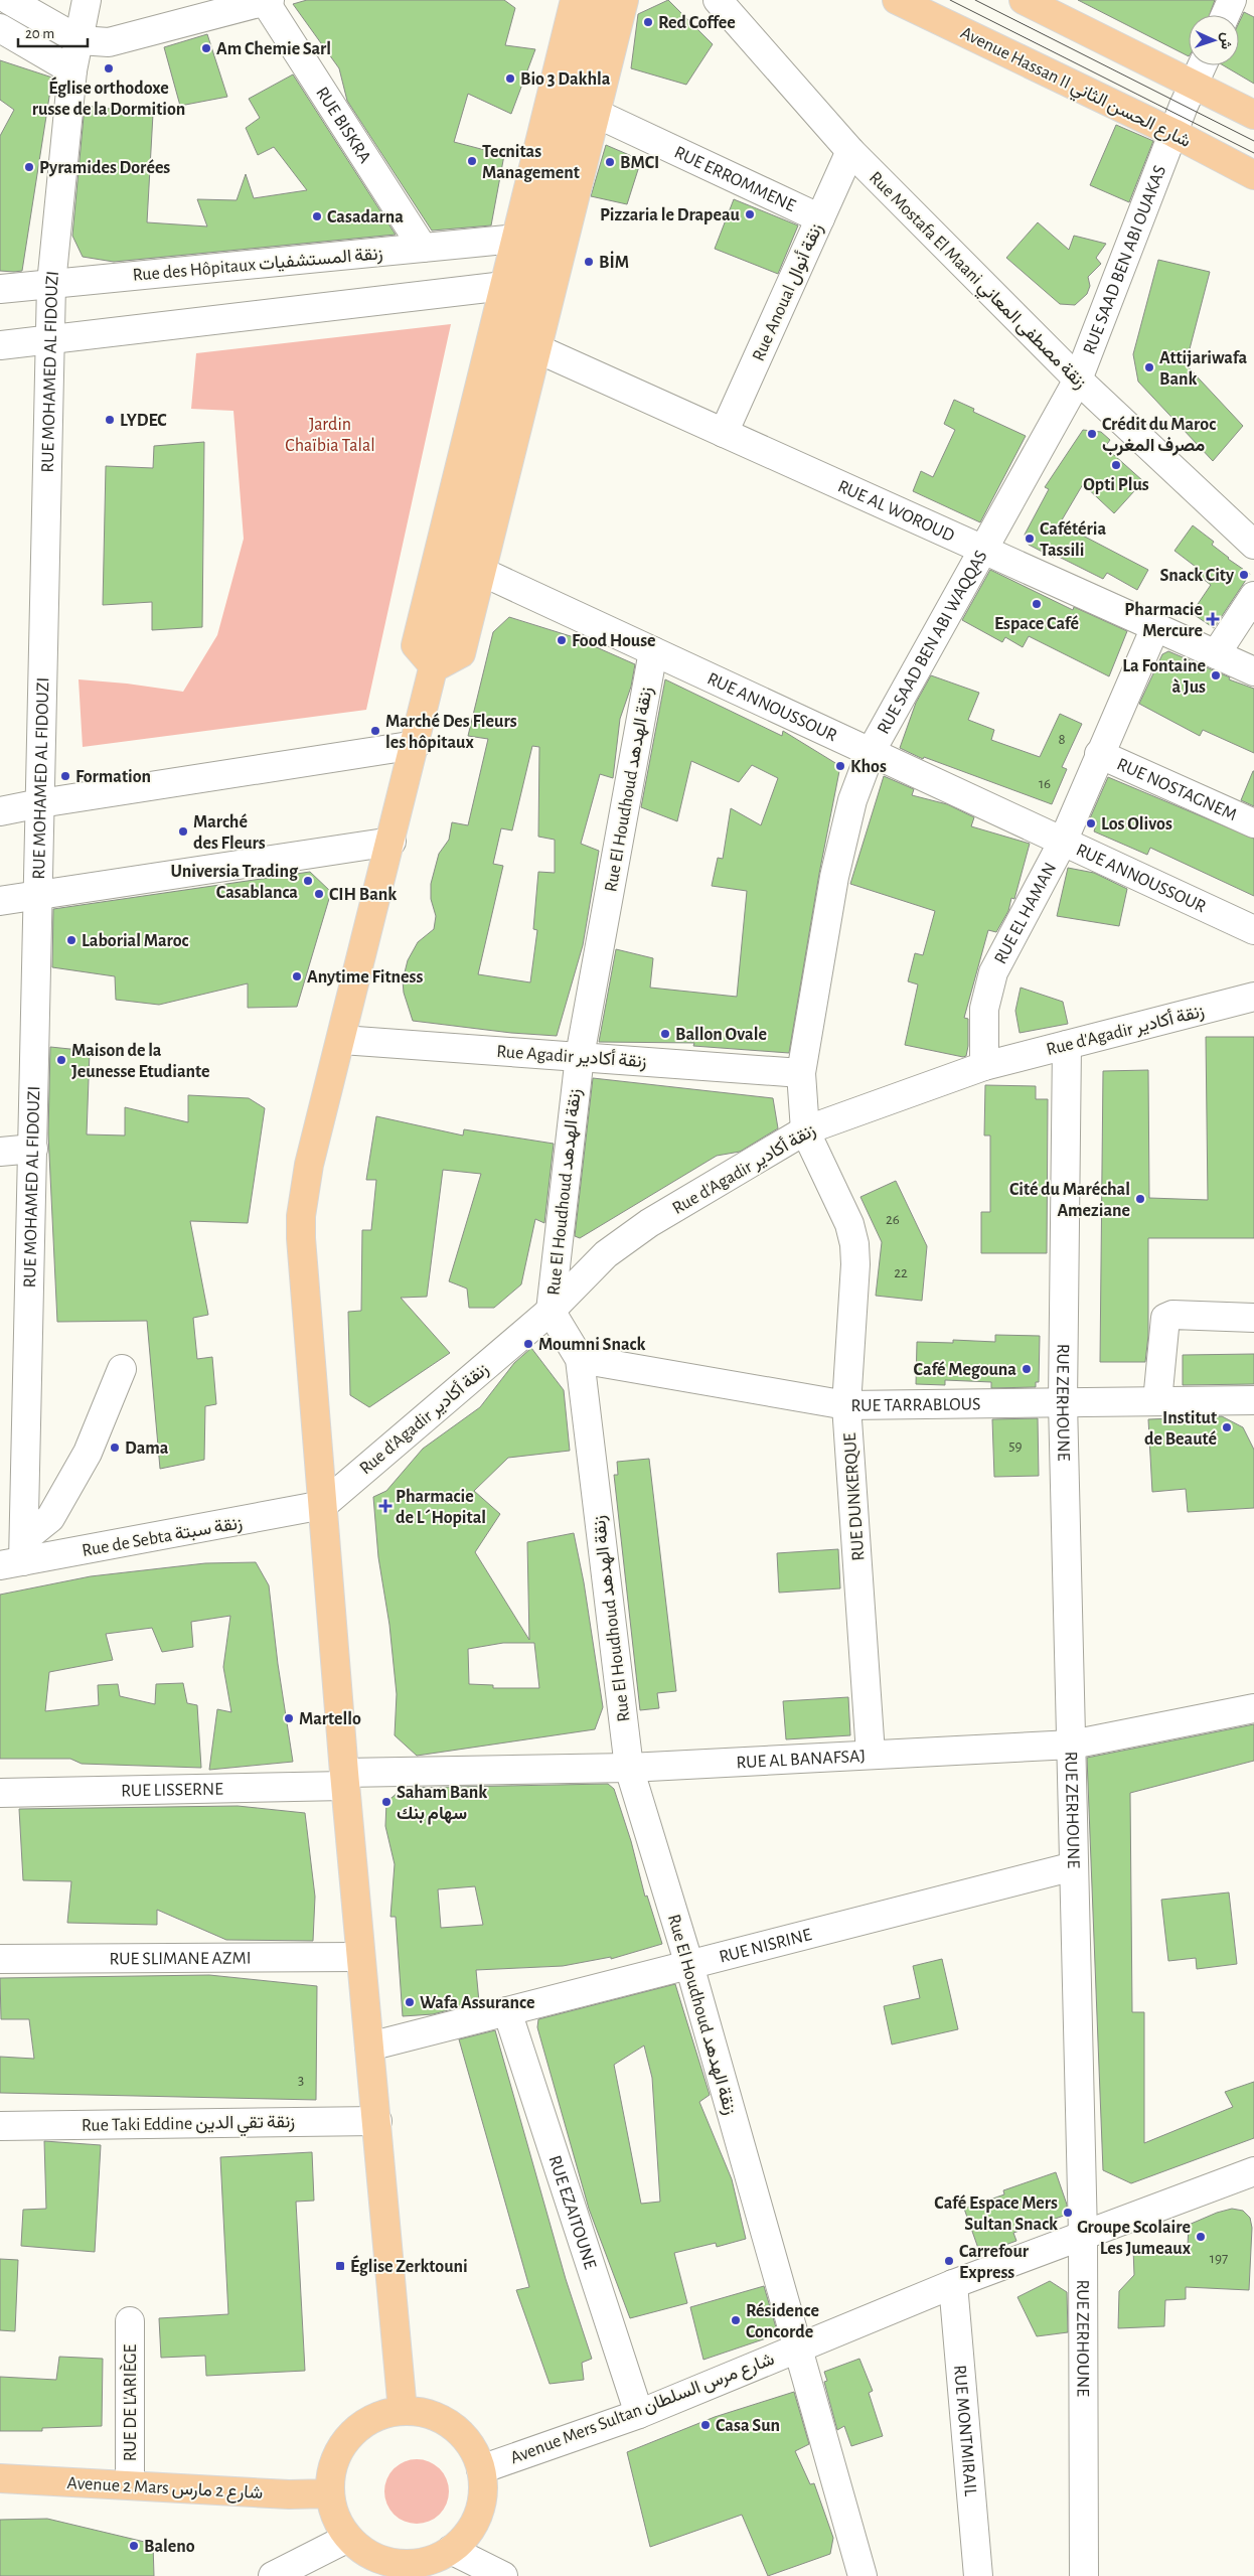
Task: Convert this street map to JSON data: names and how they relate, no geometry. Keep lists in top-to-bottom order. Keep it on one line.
{"streets":{"main road":["Avenue Hassan II شارع الحسن الثاني","Avenue 2 Mars شارع 2 مارس"],"street":["RUE BISKRA","RUE ERROMMENE","RUE SAAD BEN ABI OUAKAS","Rue des Hôpitaux زنقة المستشفيات","Rue Mostafa El Maani زنقة مصطفى المعاني","Rue Anoual زنقة أنوال","RUE MOHAMED AL FIDOUZI","RUE AL WOROUD","RUE SAAD BEN ABI WAQQAS","RUE ANNOUSSOUR","Rue El Houdhoud زنقة الهدهد","RUE NOSTAGNEM","RUE EL HAMAN","Rue d'Agadir زنقة أكادير","Rue Agadir زنقة أكادير","RUE ZERHOUNE","RUE TARRABLOUS","RUE DUNKERQUE","Rue de Sebta زنقة سبتة","RUE AL BANAFSAJ","RUE LISSERNE","RUE NISRINE","RUE SLIMANE AZMI","Rue Taki Eddine زنقة تقي الدين","RUE EZAITOUNE","RUE DE L'ARIÈGE","Avenue Mers Sultan شارع مرس السلطان","RUE MONTMIRAIL"]},"crossings":[["Avenue Hassan II شارع الحسن الثاني","RUE SAAD BEN ABI OUAKAS"],["RUE BISKRA","Rue des Hôpitaux زنقة المستشفيات"],["RUE ERROMMENE","Rue Anoual زنقة أنوال"],["RUE SAAD BEN ABI OUAKAS","Rue Mostafa El Maani زنقة مصطفى المعاني"],["RUE SAAD BEN ABI OUAKAS","RUE SAAD BEN ABI WAQQAS"],["Rue des Hôpitaux زنقة المستشفيات","RUE MOHAMED AL FIDOUZI"],["Rue Mostafa El Maani زنقة مصطفى المعاني","Rue Anoual زنقة أنوال"],["Rue Mostafa El Maani زنقة مصطفى المعاني","RUE SAAD BEN ABI WAQQAS"],["Rue Anoual زنقة أنوال","RUE AL WOROUD"],["RUE MOHAMED AL FIDOUZI","Rue de Sebta زنقة سبتة"],["RUE AL WOROUD","RUE SAAD BEN ABI WAQQAS"],["RUE AL WOROUD","RUE EL HAMAN"],["RUE SAAD BEN ABI WAQQAS","RUE ANNOUSSOUR"],["RUE SAAD BEN ABI WAQQAS","Rue d'Agadir زنقة أكادير"],["RUE SAAD BEN ABI WAQQAS","Rue Agadir زنقة أكادير"],["RUE SAAD BEN ABI WAQQAS","RUE DUNKERQUE"],["RUE ANNOUSSOUR","Rue El Houdhoud زنقة الهدهد"],["RUE ANNOUSSOUR","RUE EL HAMAN"],["Rue El Houdhoud زنقة الهدهد","Rue d'Agadir زنقة أكادير"],["Rue El Houdhoud زنقة الهدهد","Rue Agadir زنقة أكادير"],["Rue El Houdhoud زنقة الهدهد","RUE TARRABLOUS"],["Rue El Houdhoud زنقة الهدهد","RUE AL BANAFSAJ"],["Rue El Houdhoud زنقة الهدهد","RUE NISRINE"],["Rue El Houdhoud زنقة الهدهد","Avenue Mers Sultan شارع مرس السلطان"],["RUE NOSTAGNEM","RUE EL HAMAN"],["RUE EL HAMAN","Rue d'Agadir زنقة أكادير"],["Rue d'Agadir زنقة أكادير","RUE ZERHOUNE"],["Rue d'Agadir زنقة أكادير","RUE DUNKERQUE"],["Rue d'Agadir زنقة أكادير","Rue de Sebta زنقة سبتة"],["RUE ZERHOUNE","RUE TARRABLOUS"],["RUE ZERHOUNE","RUE AL BANAFSAJ"],["RUE ZERHOUNE","RUE NISRINE"],["RUE ZERHOUNE","Avenue Mers Sultan شارع مرس السلطان"],["RUE TARRABLOUS","RUE DUNKERQUE"],["RUE DUNKERQUE","RUE AL BANAFSAJ"],["RUE AL BANAFSAJ","RUE LISSERNE"],["RUE NISRINE","RUE EZAITOUNE"],["RUE EZAITOUNE","Avenue Mers Sultan شارع مرس السلطان"],["RUE DE L'ARIÈGE","Avenue 2 Mars شارع 2 مارس"],["Avenue Mers Sultan شارع مرس السلطان","RUE MONTMIRAIL"],["Avenue Mers Sultan شارع مرس السلطان","Avenue 2 Mars شارع 2 مارس"]],"parks":["Jardin Chaïbia Talal"],"places":{"other":["Red Coffee","Am Chemie Sarl","Église orthodoxe russe de la Dormition","Bio 3 Dakhla","Tecnitas Management","BMCI","Pyramides Dorées","Pizzaria le Drapeau","Casadarna","BİM","Attijariwafa Bank","LYDEC","Crédit du Maroc مصرف المغرب","Opti Plus","Cafétéria Tassili","Snack City","Espace Café","Food House","La Fontaine à Jus","Marché Des Fleurs les hôpitaux","Khos","Formation","Los Olivos","Marché des Fleurs","Universia Trading Casablanca","CIH Bank","Laborial Maroc","Anytime Fitness","Ballon Ovale","Maison de la Jeunesse Etudiante","Cité du Maréchal Ameziane","Moumni Snack","Café Megouna","Institut de Beauté","Dama","Martello","Saham Bank سهام بنك","Wafa Assurance","Café Espace Mers Sultan Snack","Groupe Scolaire Les Jumeaux","Carrefour Express","Résidence Concorde","Casa Sun","Baleno"],"health":["Pharmacie Mercure","Pharmacie de L´Hopital"],"transit":["Église Zerktouni"]},"house_numbers":["8","16","26","22","59","3","197"],"scale_bar":"20 m","north":"right"}
